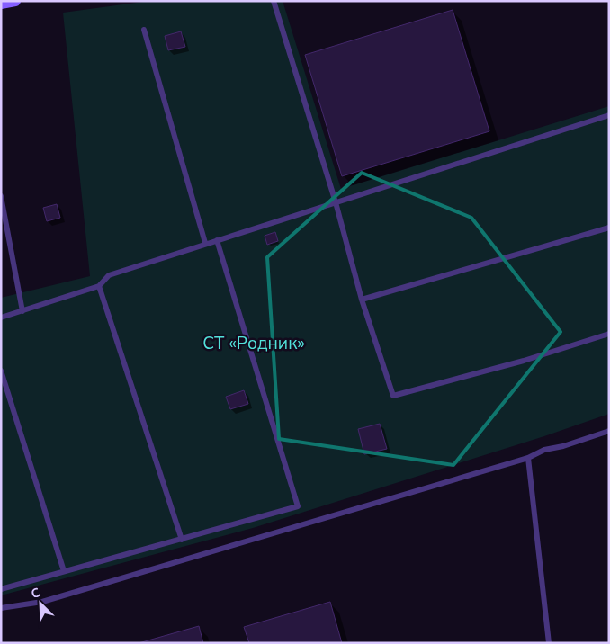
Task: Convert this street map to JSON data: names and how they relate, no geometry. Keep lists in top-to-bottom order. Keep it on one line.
{"parks":["СТ «Родник»"],"north":"top left"}
